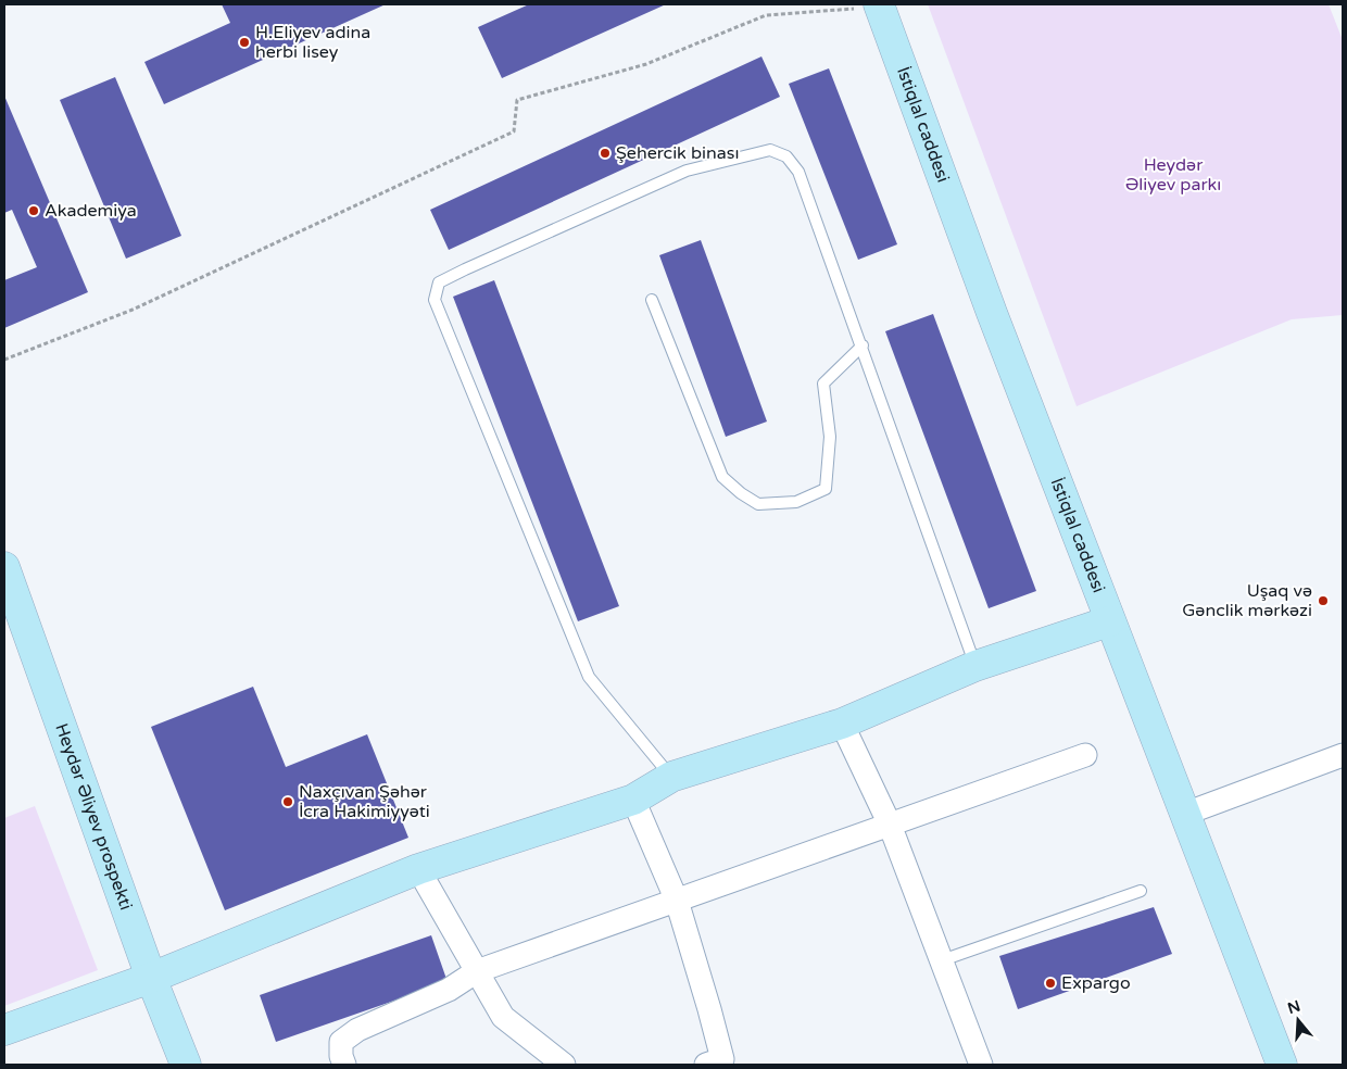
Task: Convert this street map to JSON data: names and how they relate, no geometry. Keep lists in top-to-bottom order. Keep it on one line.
{"streets":{"main road":["İstiqlal caddesi","Heydər Əliyev prospekti"]},"parks":["Heydər Əliyev parkı"],"places":["H.Eliyev adina herbi lisey","Şehercik binası","Akademiya","Uşaq və Gənclik mərkəzi","Naxçıvan Şəhər İcra Hakimiyyəti","Expargo"],"north":"top"}
